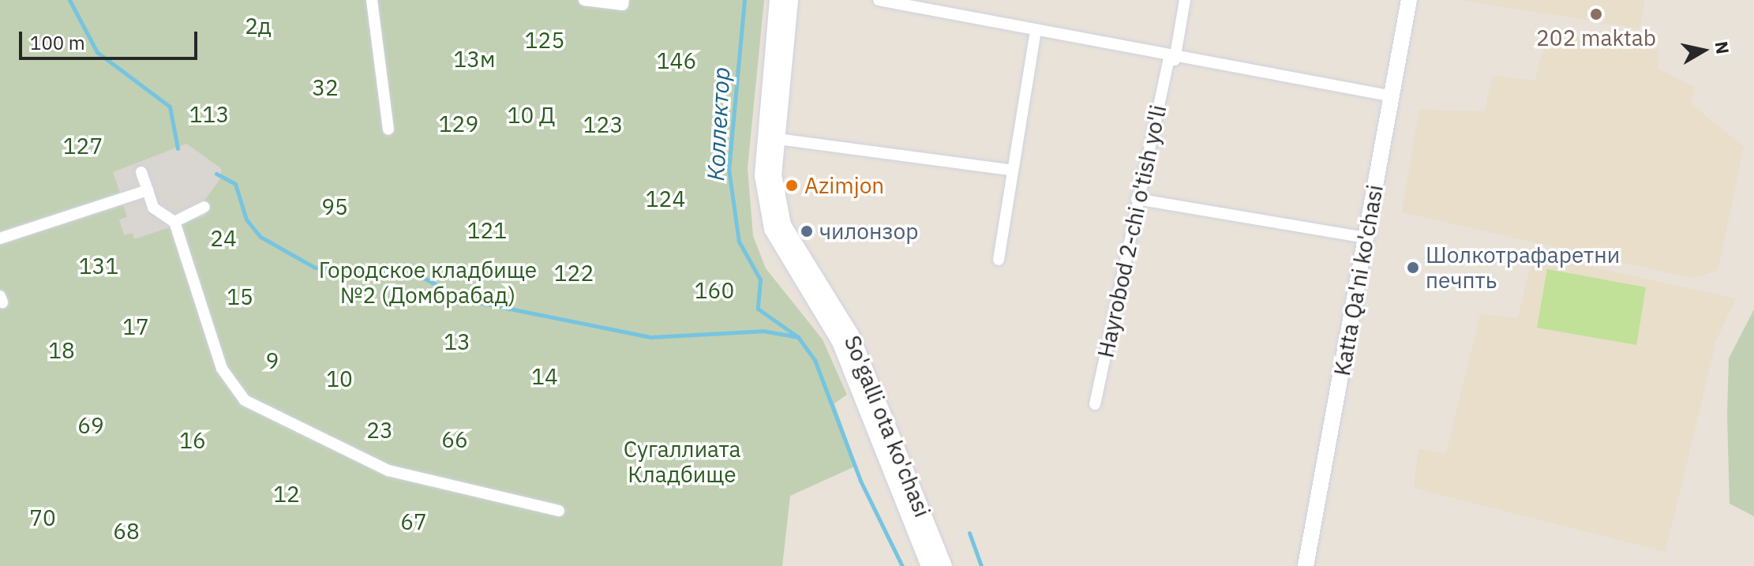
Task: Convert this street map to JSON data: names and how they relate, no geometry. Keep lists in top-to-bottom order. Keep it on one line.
{"streets":{"main road":["Katta Qa'ni ko'chasi","So'galli ota ko'chasi"],"street":["Hayrobod 2-chi o'tish yo'li"]},"water":["Коллектор"],"parks":["2д","125","13м","146","32","113","10 Д","129","123","127","124","95","121","24","131","Городское кладбище №2 (Домбрабад)","122","160","15","17","13","18","9","14","10","69","23","66","16","Сугаллиата Кладбище","12","70","67","68"],"places":["202 maktab","Azimjon","чилонзор","Шолкотрафаретни печпть"],"scale_bar":"100 m","north":"right"}
